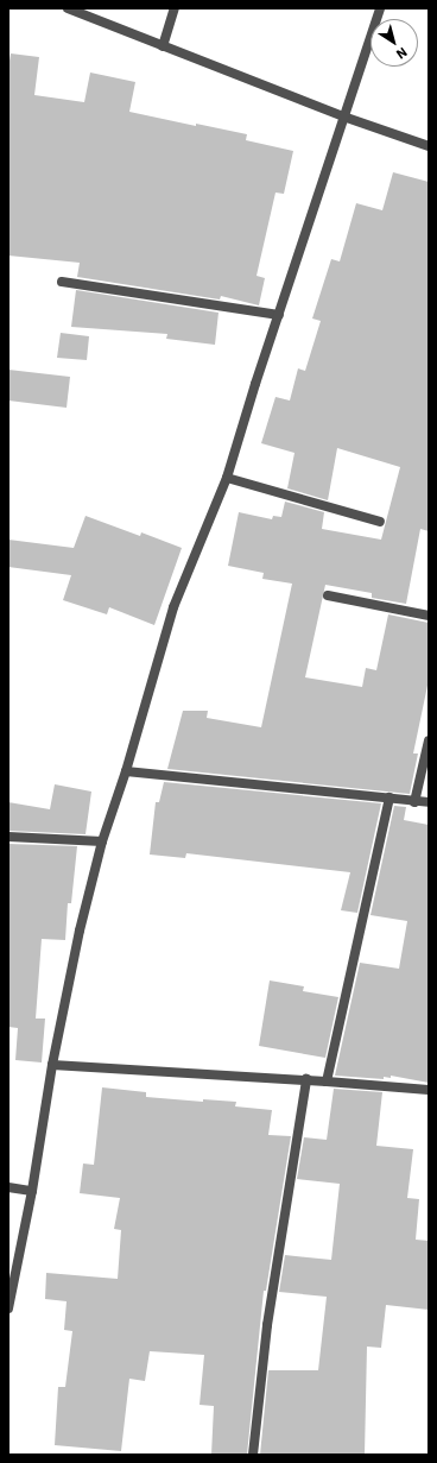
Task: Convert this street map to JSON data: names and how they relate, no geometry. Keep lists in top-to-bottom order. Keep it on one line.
{"north":"bottom right"}
